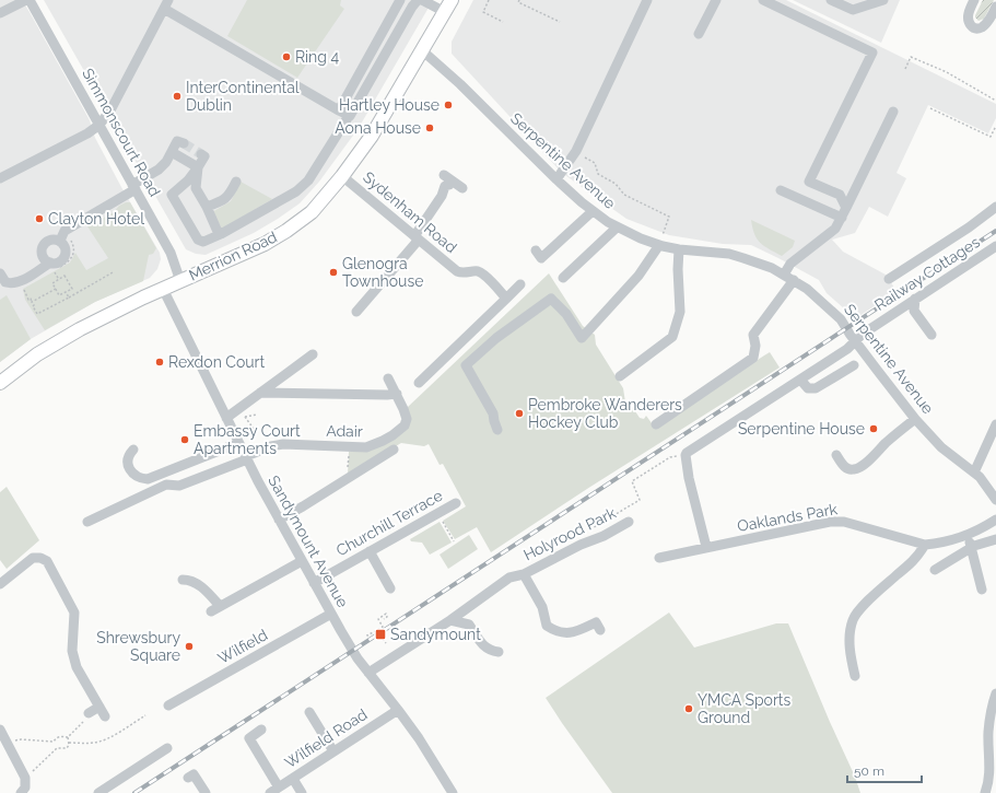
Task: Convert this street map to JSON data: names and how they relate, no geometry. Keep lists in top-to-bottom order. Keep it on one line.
{"streets":{"main road":["Merrion Road"],"street":["Simmonscourt Road","Serpentine Avenue","Sydenham Road","Railway Cottages","Adair","Oaklands Park","Churchill Terrace","Holyrood Park","Sandymount Avenue","Wilfield","Wilfield Road"]},"crossings":[["Simmonscourt Road","Merrion Road"],["Serpentine Avenue","Merrion Road"],["Serpentine Avenue","Railway Cottages"],["Sydenham Road","Merrion Road"],["Merrion Road","Sandymount Avenue"],["Adair","Sandymount Avenue"],["Churchill Terrace","Sandymount Avenue"],["Holyrood Park","Sandymount Avenue"],["Sandymount Avenue","Wilfield"],["Sandymount Avenue","Wilfield Road"]],"places":{"other":["Ring 4","InterContinental Dublin","Hartley House","Aona House","Clayton Hotel","Glenogra Townhouse","Rexdon Court","Pembroke Wanderers Hockey Club","Serpentine House","Embassy Court Apartments","Shrewsbury Square","YMCA Sports Ground"],"transit":["Sandymount"]},"scale_bar":"50 m"}
